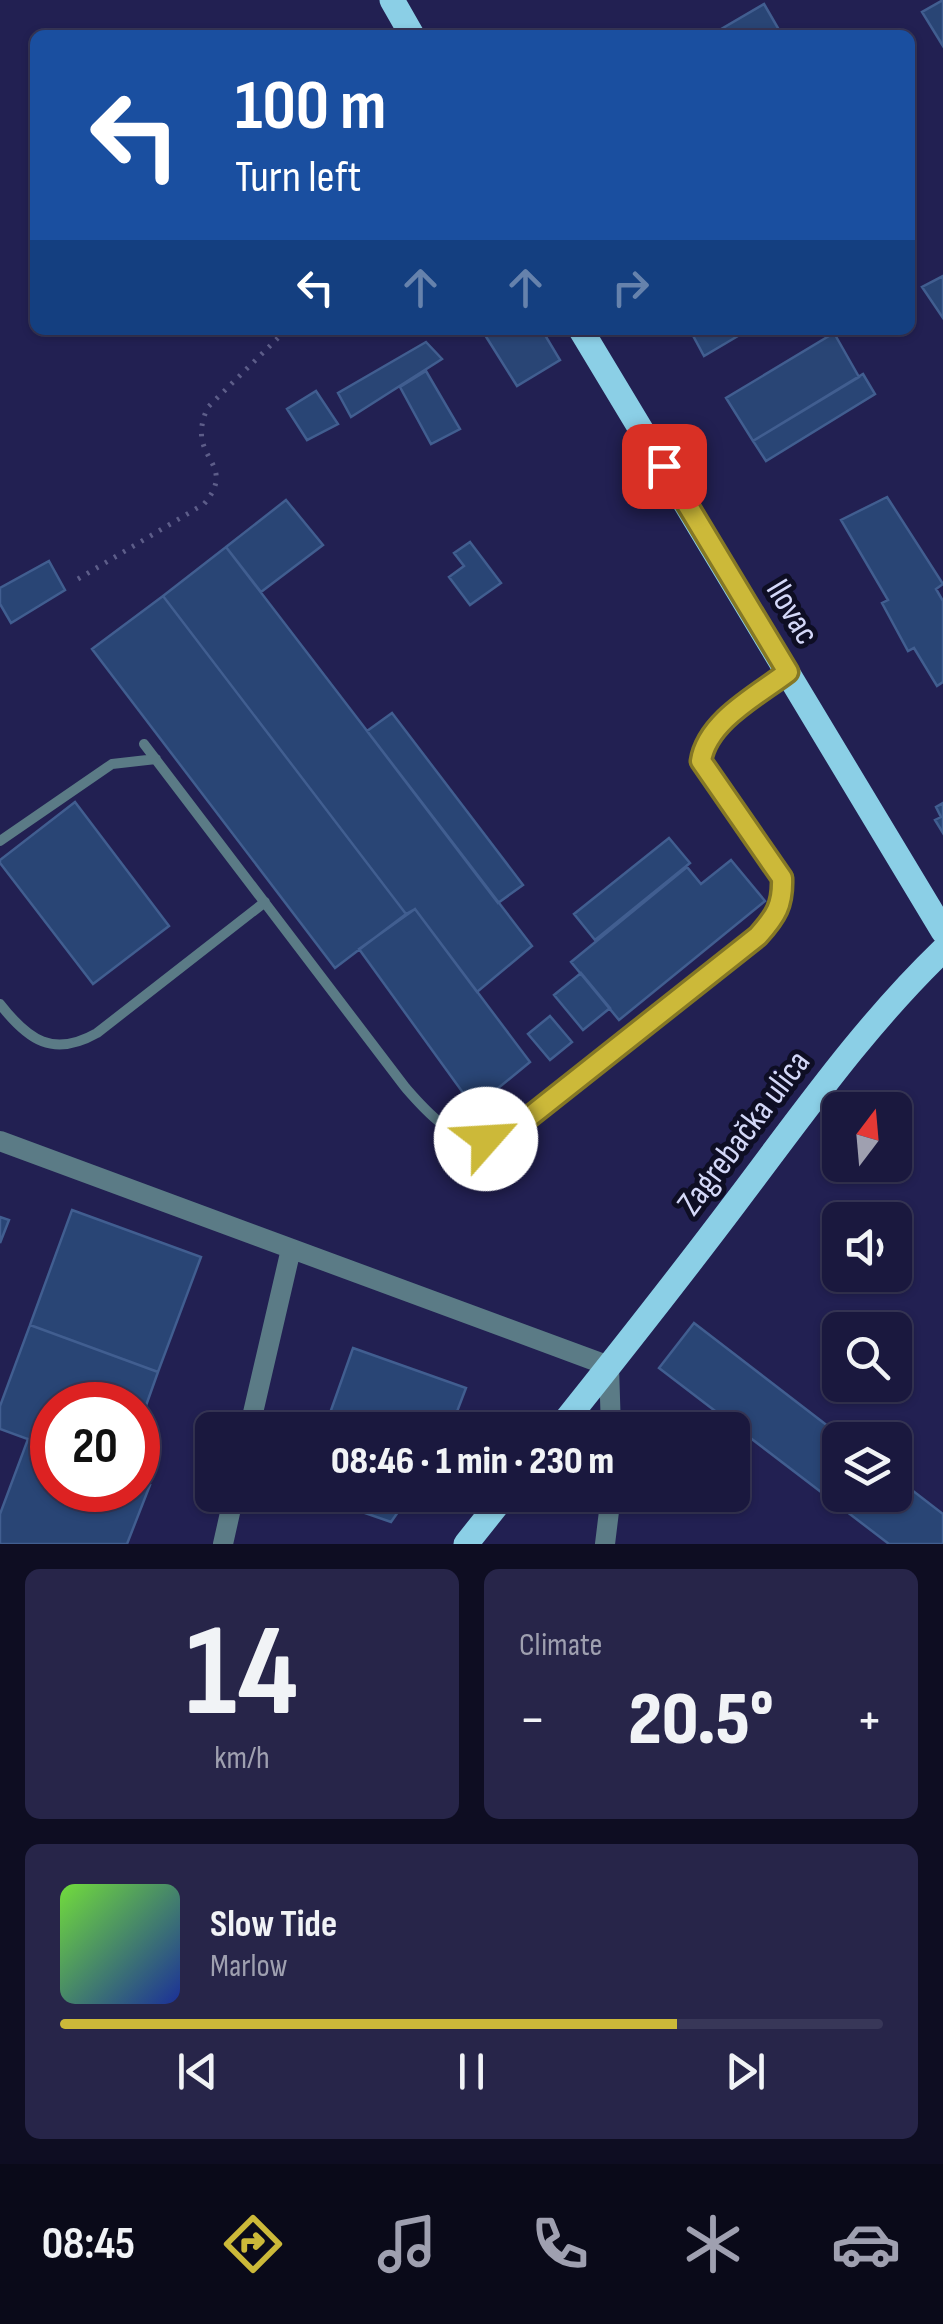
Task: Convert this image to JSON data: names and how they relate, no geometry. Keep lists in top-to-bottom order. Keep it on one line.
{"streets":{"main road":["Ilovac","Zagrebačka ulica"]},"north":"top","page":{"turn":["100 m","Turn left"],"limit":"20","trip":"08:46 · 1 min · 230 m","tile":[["14","km/h"],"Climate"],"heat":["−","20.5°","+"],"song":["Slow Tide","Marlow"],"tabs":"08:45"}}
